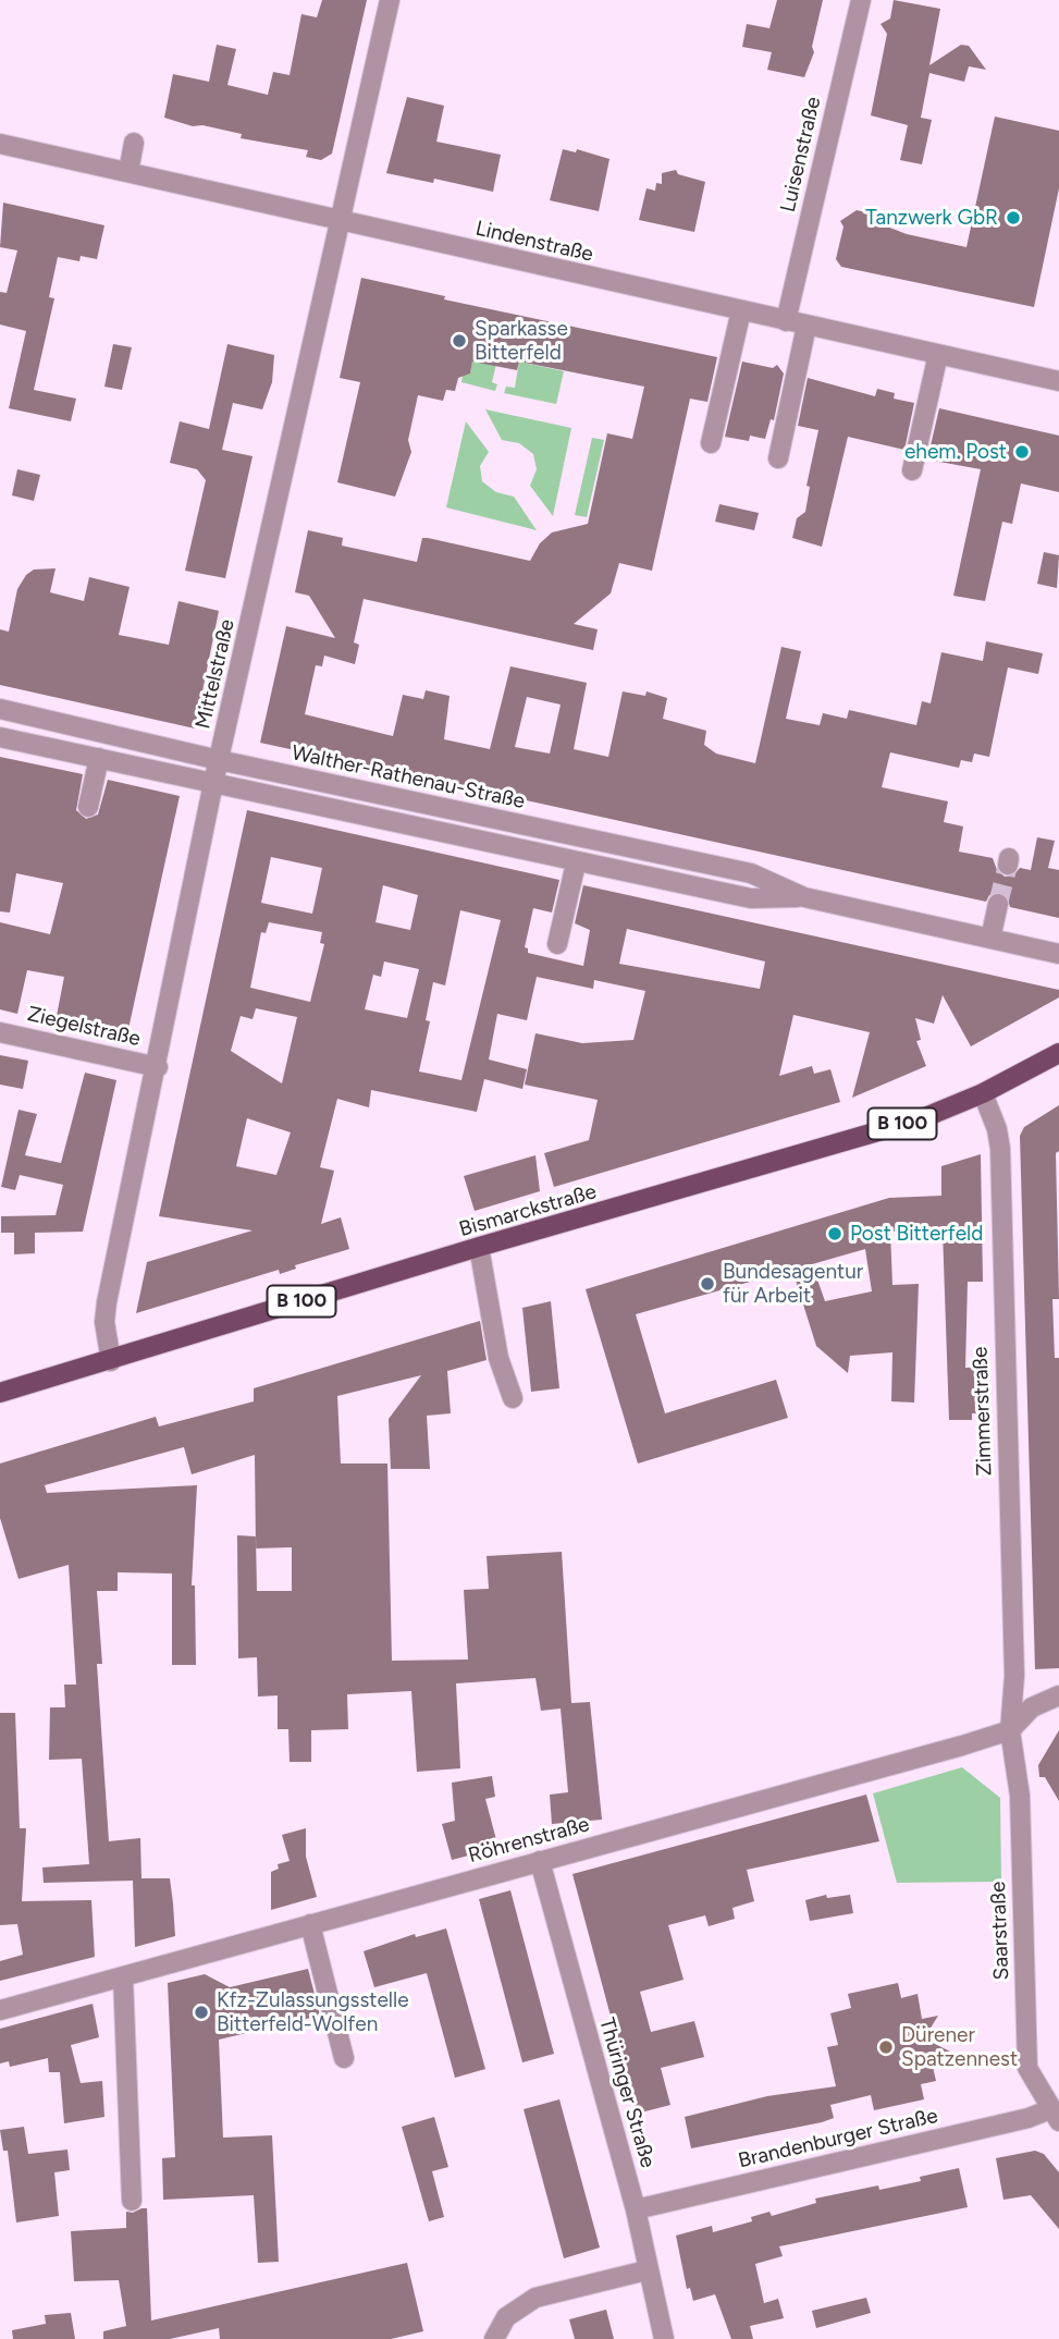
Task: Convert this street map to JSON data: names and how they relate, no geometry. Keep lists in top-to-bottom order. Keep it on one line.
{"streets":{"main road":["B 100","Bismarckstraße"],"street":["Luisenstraße","Lindenstraße","Mittelstraße","Walther-Rathenau-Straße","Ziegelstraße","Zimmerstraße","Röhrenstraße","Saarstraße","Thüringer Straße","Brandenburger Straße"]},"crossings":[["Luisenstraße","Lindenstraße"],["Lindenstraße","Mittelstraße"],["Mittelstraße","Walther-Rathenau-Straße"],["Mittelstraße","Ziegelstraße"],["Mittelstraße","Bismarckstraße"],["Bismarckstraße","Zimmerstraße"],["Zimmerstraße","Röhrenstraße"],["Zimmerstraße","Saarstraße"],["Röhrenstraße","Saarstraße"],["Röhrenstraße","Thüringer Straße"],["Saarstraße","Brandenburger Straße"],["Thüringer Straße","Brandenburger Straße"]],"places":["Tanzwerk GbR","Sparkasse Bitterfeld","ehem. Post","Post Bitterfeld","Bundesagentur für Arbeit","Kfz-Zulassungsstelle Bitterfeld-Wolfen","Dürener Spatzennest"]}
